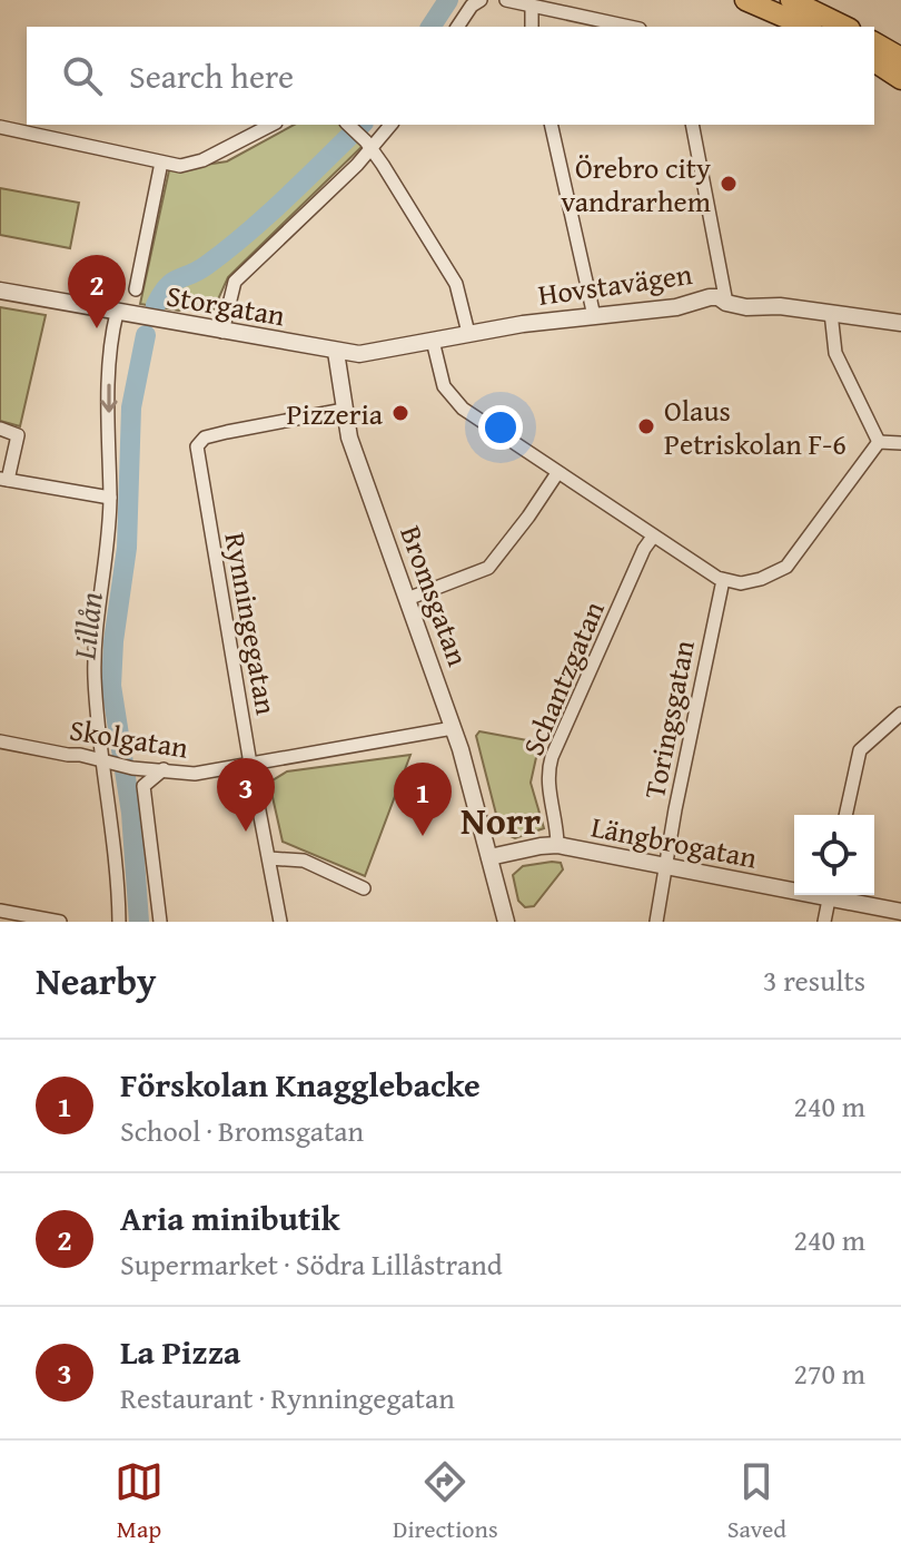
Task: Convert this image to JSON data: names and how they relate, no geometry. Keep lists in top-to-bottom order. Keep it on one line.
{"streets":{"street":["Hovstavägen","Storgatan","Bromsgatan","Rynningegatan","Schantzgatan","Toringsgatan","Skolgatan","Längbrogatan"]},"crossings":[["Hovstavägen","Storgatan"],["Hovstavägen","Bromsgatan"],["Storgatan","Bromsgatan"],["Bromsgatan","Rynningegatan"],["Bromsgatan","Skolgatan"],["Bromsgatan","Längbrogatan"],["Rynningegatan","Skolgatan"],["Schantzgatan","Längbrogatan"],["Toringsgatan","Längbrogatan"]],"districts":["Norr"],"water":["Lillån"],"places":["Örebro city vandrarhem","Pizzeria","Olaus Petriskolan F-6"],"page":{"search":"Search here","pins":["2","3","1"],"heading":["Nearby","3 results"],"list":[{"mark":"1","name":"Förskolan Knagglebacke","note":"School · Bromsgatan","value":"240 m"},{"mark":"2","name":"Aria minibutik","note":"Supermarket · Södra Lillåstrand","value":"240 m"},{"mark":"3","name":"La Pizza","note":"Restaurant · Rynningegatan","value":"270 m"}],"nav":["Map","Directions","Saved"]}}
